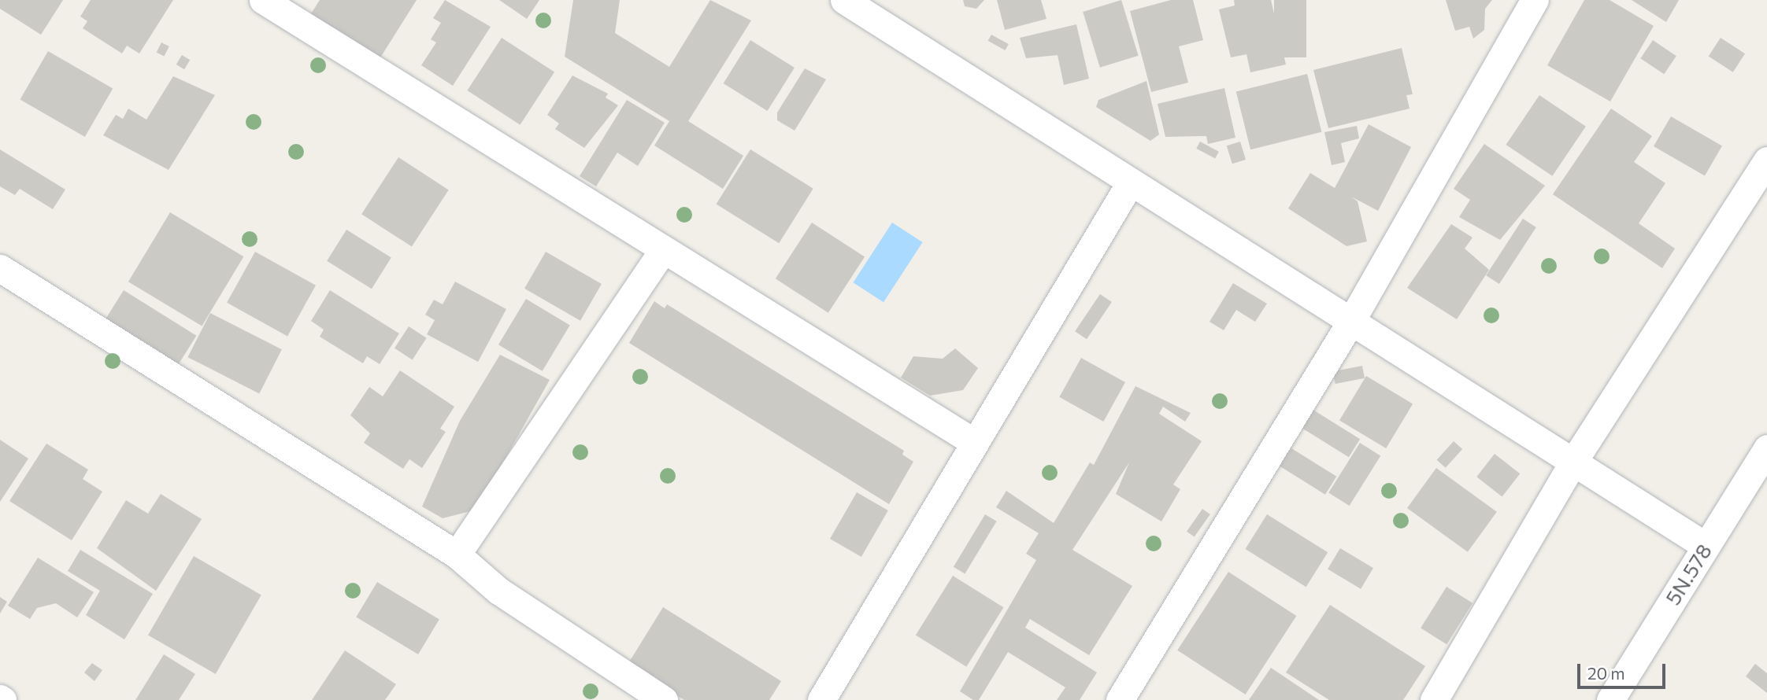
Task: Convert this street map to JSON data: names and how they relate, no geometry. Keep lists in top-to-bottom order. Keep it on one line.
{"streets":{"street":["5N.578"]},"scale_bar":"20 m"}
